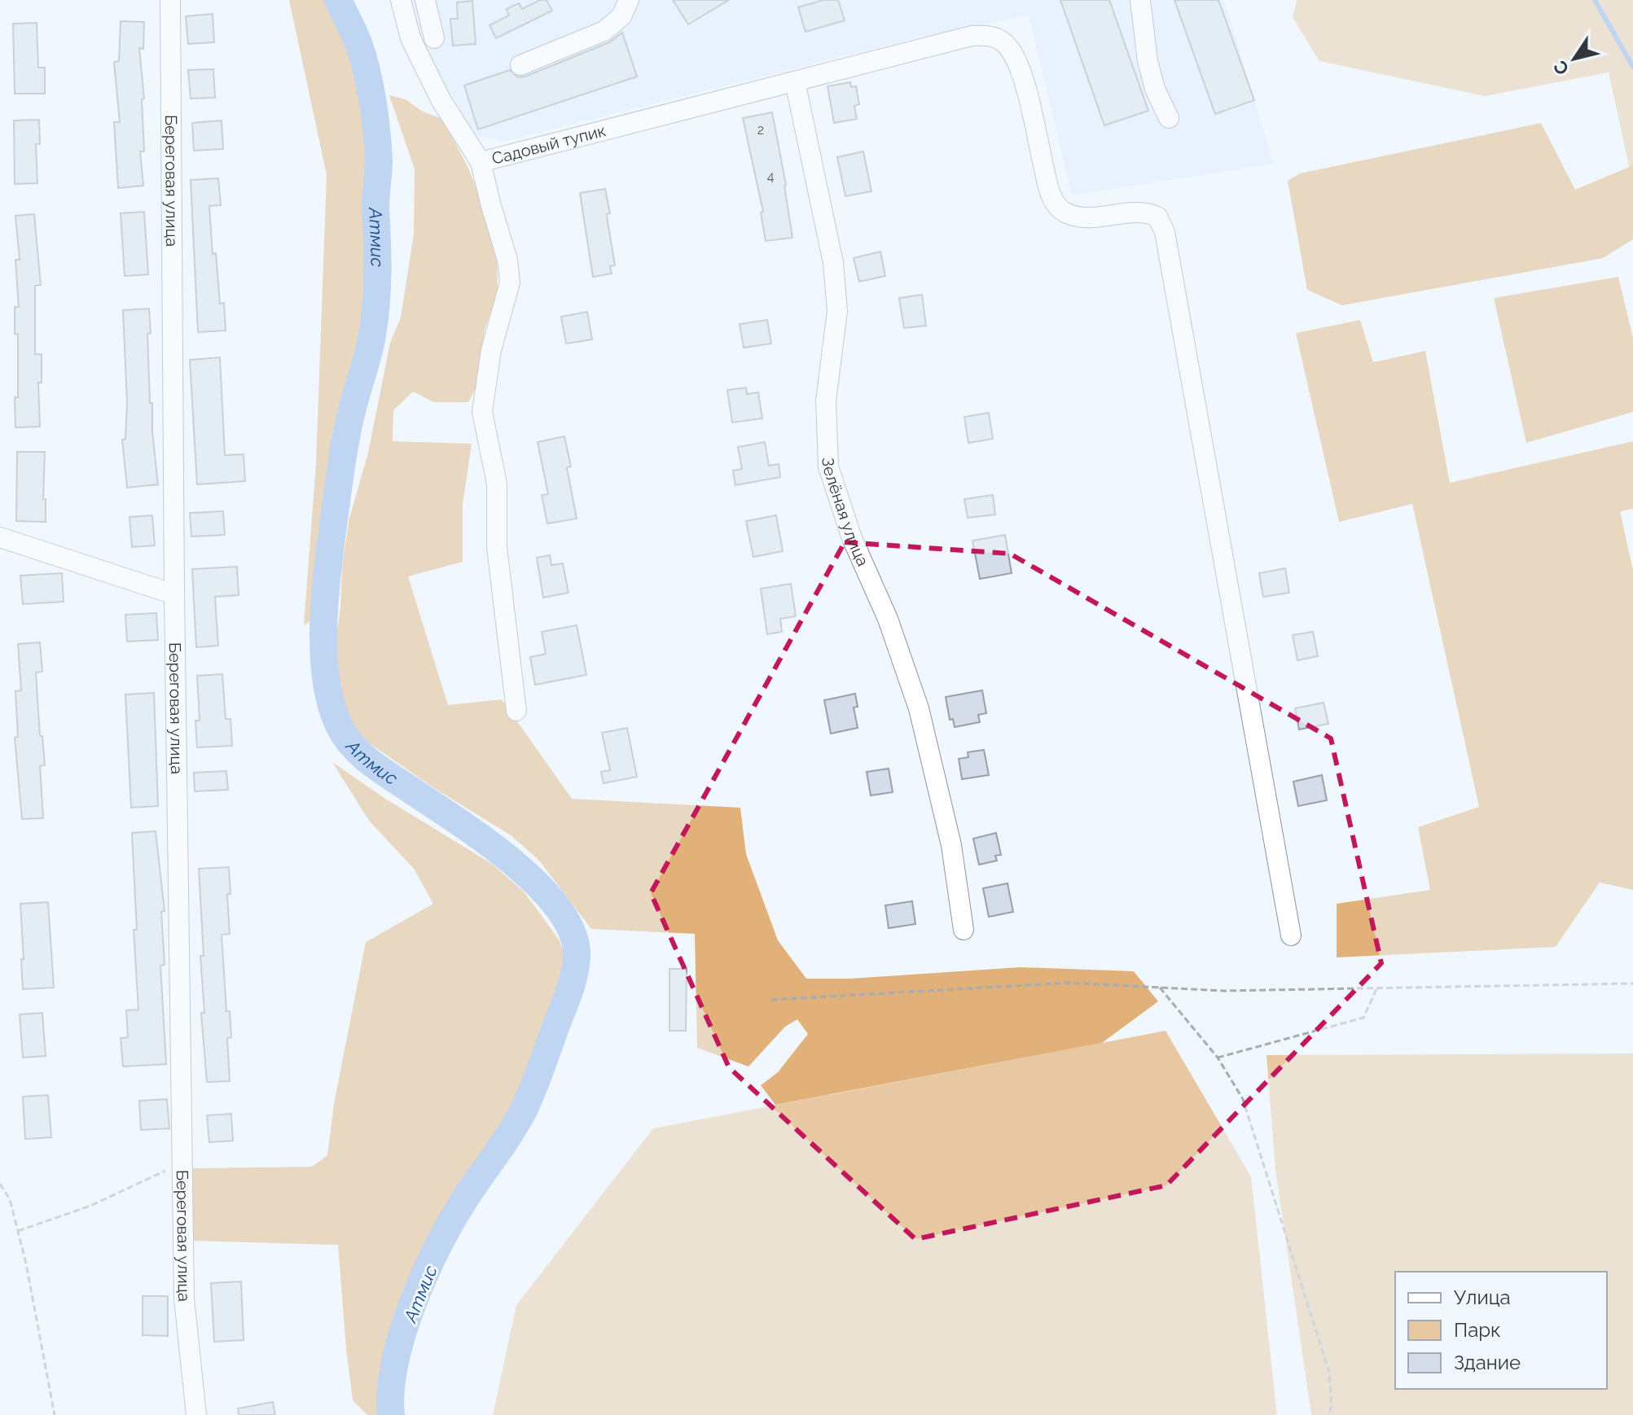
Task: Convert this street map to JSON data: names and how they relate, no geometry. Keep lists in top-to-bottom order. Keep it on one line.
{"streets":{"street":["Садовый тупик","Береговая улица","Зелёная улица"]},"crossings":[["Садовый тупик","Зелёная улица"]],"water":["Атмис"],"house_numbers":["2","4"],"legend":["Улица","Парк","Здание"],"north":"bottom left"}
